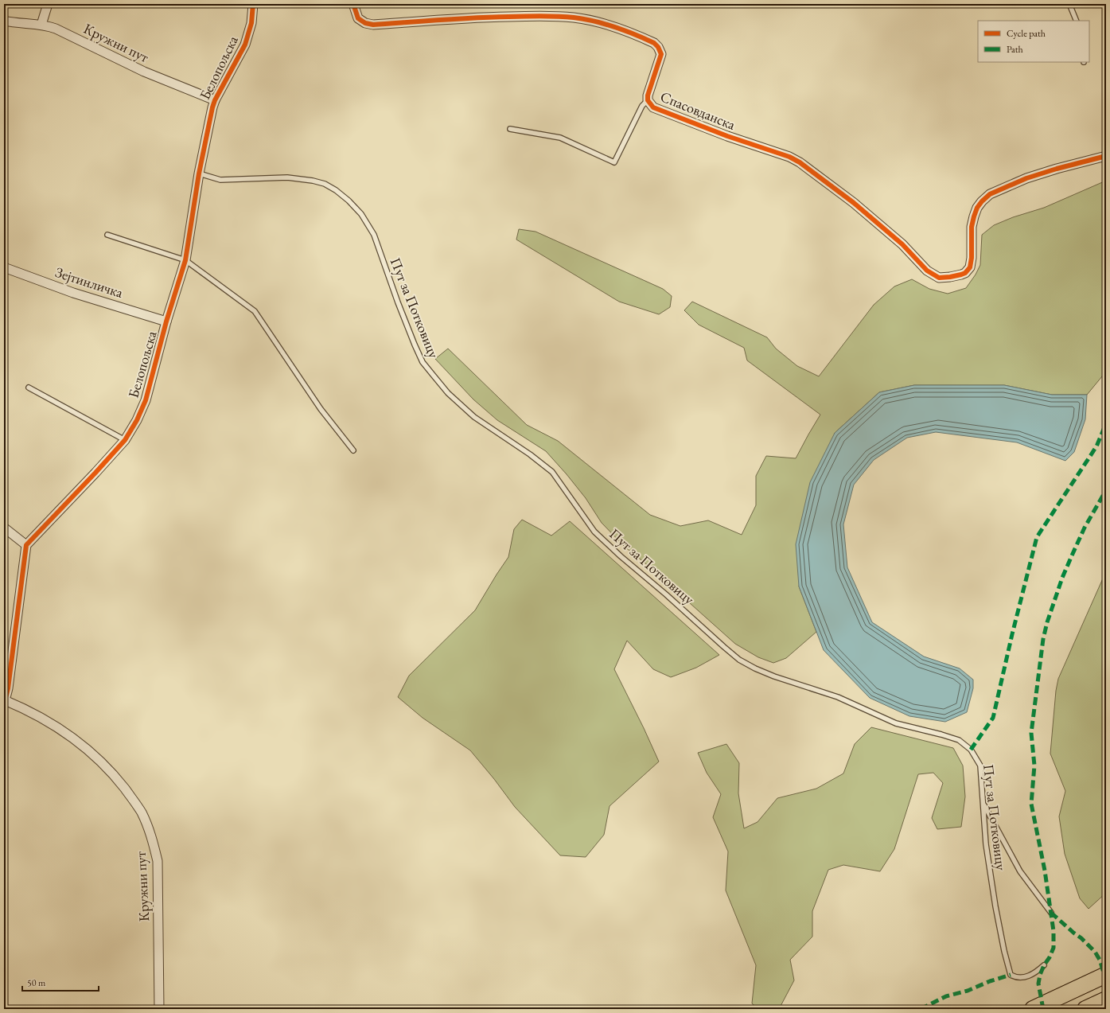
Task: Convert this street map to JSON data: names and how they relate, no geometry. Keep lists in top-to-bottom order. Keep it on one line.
{"streets":{"street":["Кружни пут","Белопољска","Спасовданска","Зејтинличка"],"lane":["Пут за Потковицу"]},"crossings":[["Кружни пут","Белопољска"],["Белопољска","Зејтинличка"],["Белопољска","Пут за Потковицу"]],"legend":["Cycle path","Path"],"scale_bar":"50 m"}
